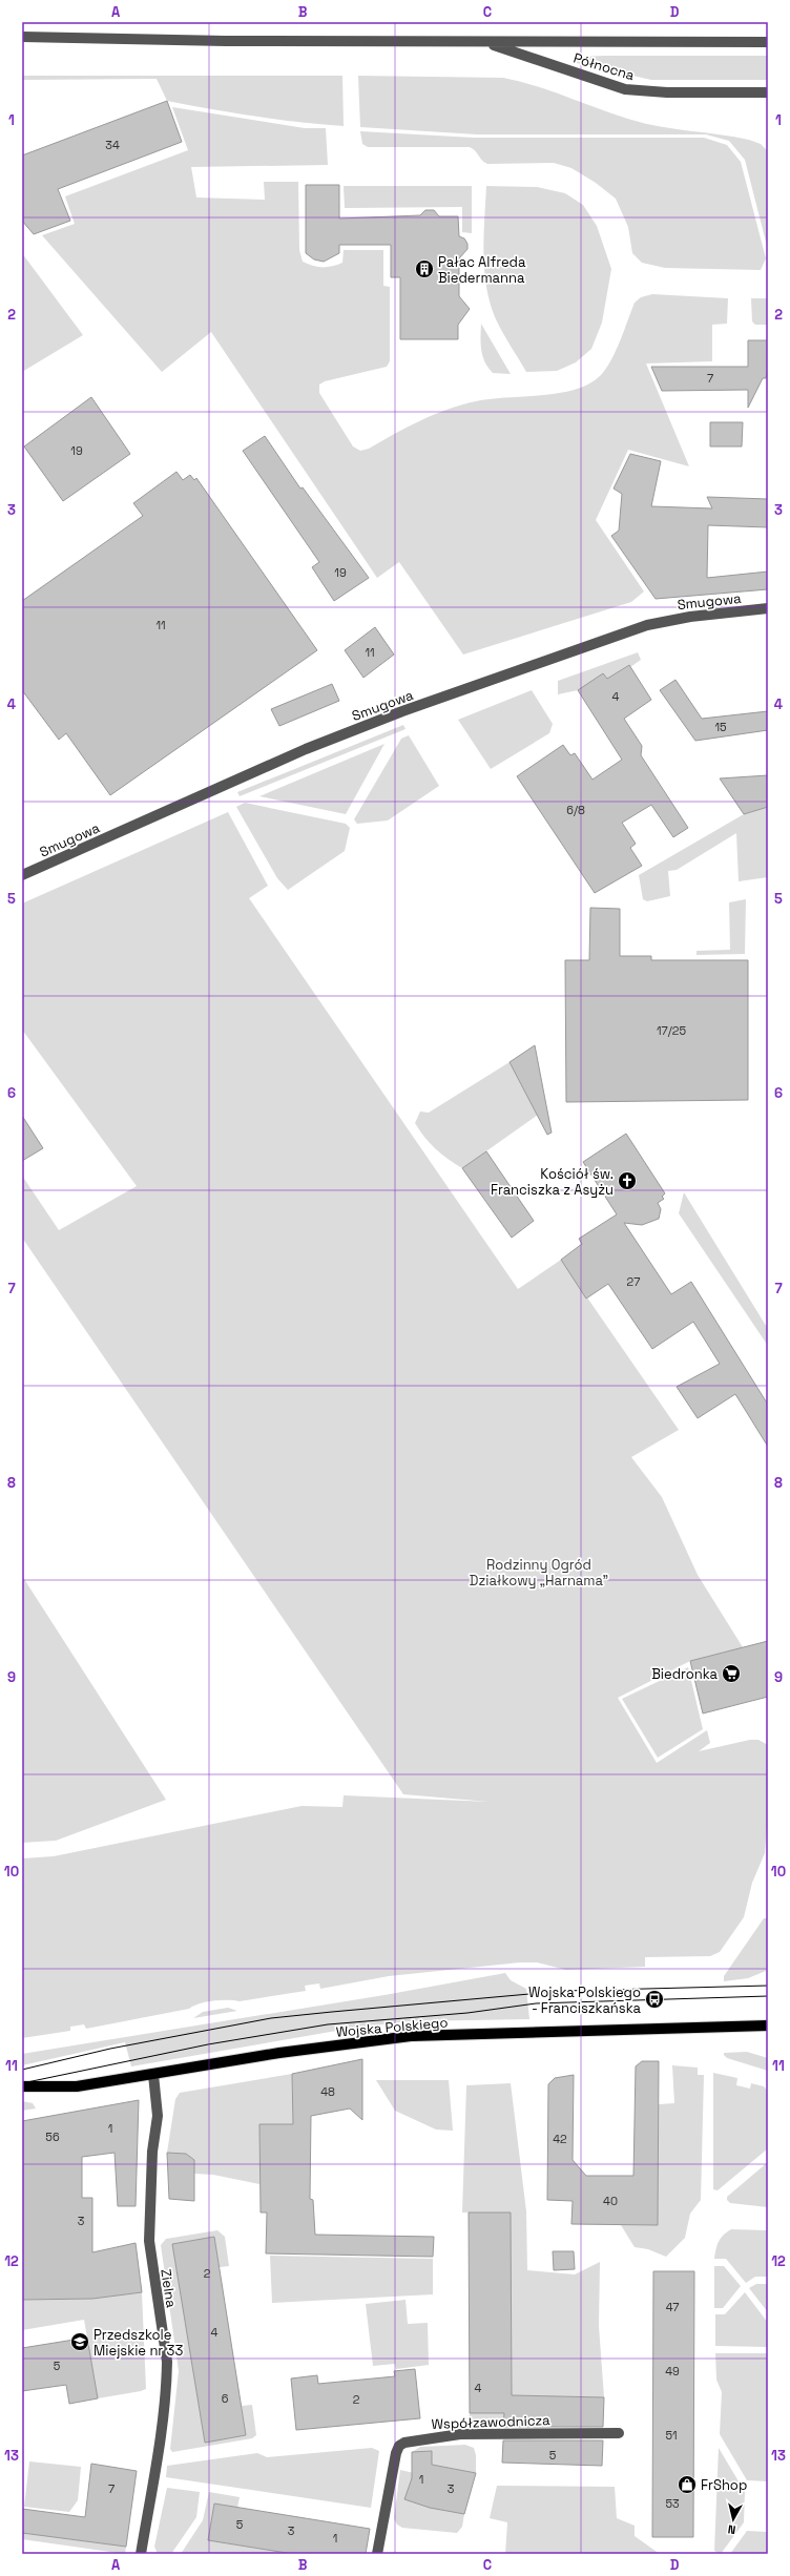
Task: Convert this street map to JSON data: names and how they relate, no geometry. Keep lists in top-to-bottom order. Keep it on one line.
{"streets":{"main road":["Wojska Polskiego"],"street":["Północna","Smugowa","Zielna","Współzawodnicza"]},"crossings":[["Wojska Polskiego","Zielna"]],"parks":["Rodzinny Ogród Działkowy „Harnama”"],"places":{"building":["Pałac Alfreda Biedermanna"],"church":["Kościół św. Franciszka z Asyżu"],"supermarket":["Biedronka"],"bus stop":["Wojska Polskiego - Franciszkańska"],"school or university":["Przedszkole Miejskie nr 33"],"shop":["FrShop"]},"house_numbers":["34","7","19","19","11","11","4","15","6/8","17/25","27","48","1","56","42","40","3","2","47","4","5","49","4","6","2","51","5","1","7","3","53","5","3","1"],"north":"bottom","grid":{"columns":["A","B","C","D"],"rows":["1","2","3","4","5","6","7","8","9","10","11","12","13"]}}
